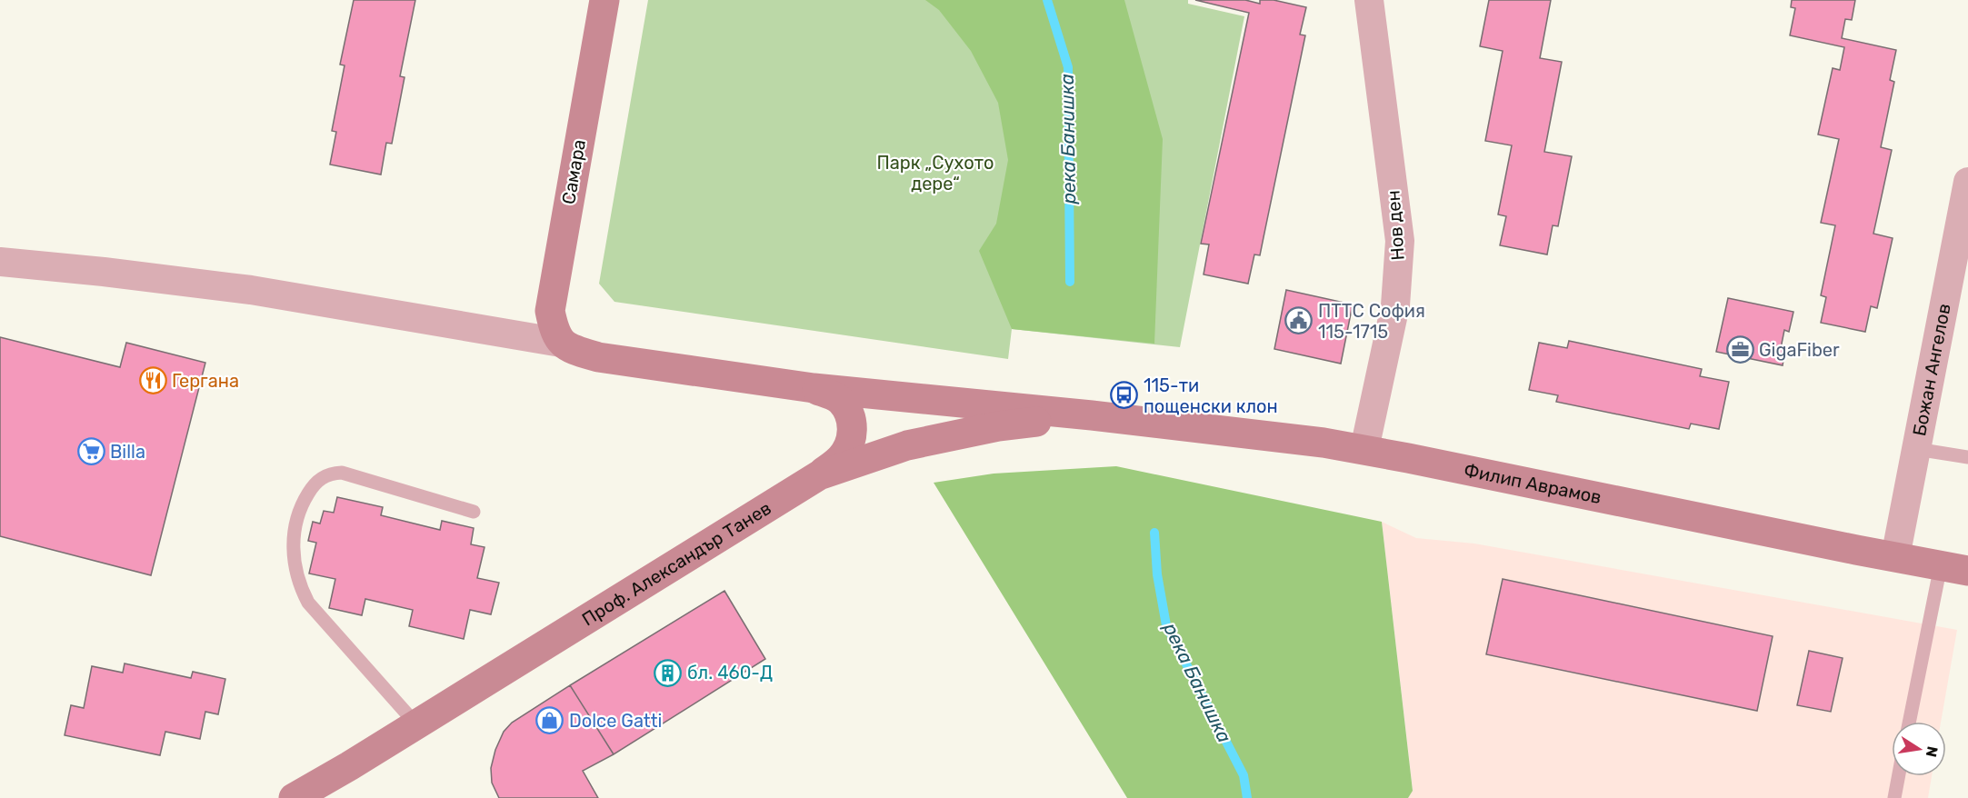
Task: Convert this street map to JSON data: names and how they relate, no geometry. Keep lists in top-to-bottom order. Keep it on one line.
{"streets":{"street":["Самара","Нов ден","Божан Ангелов","Филип Аврамов","Проф. Александър Танев"]},"crossings":[["Нов ден","Филип Аврамов"],["Божан Ангелов","Филип Аврамов"],["Филип Аврамов","Проф. Александър Танев"]],"water":["река Банишка"],"parks":["Парк „Сухото дере“"],"places":{"public building":["ПТТС София 115-1715"],"office":["GigaFiber"],"restaurant":["Гергана"],"bus stop":["115-ти пощенски клон"],"supermarket":["Billa"],"building":["бл. 460-Д"],"shop":["Dolce Gatti"]},"north":"right"}
